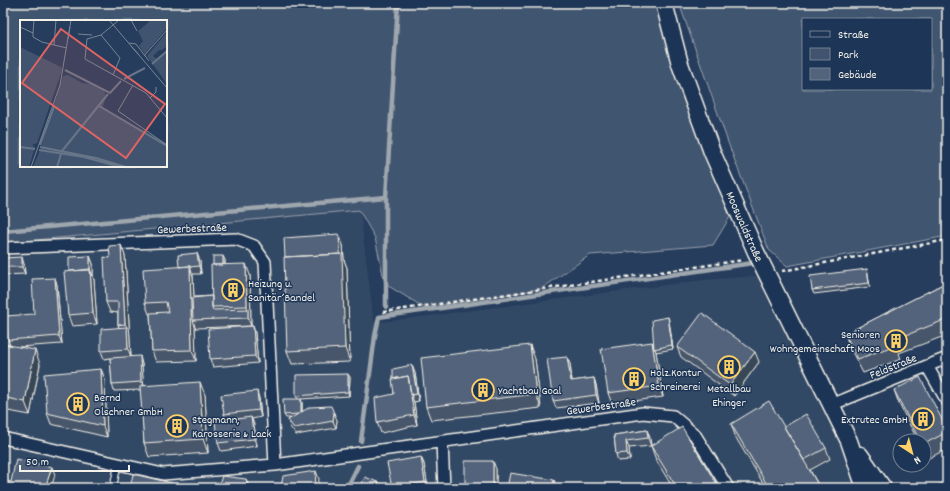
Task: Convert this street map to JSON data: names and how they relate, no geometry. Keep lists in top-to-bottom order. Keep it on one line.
{"streets":{"main road":["Mooswaldstraße"],"street":["Gewerbestraße","Feldstraße"]},"crossings":[["Mooswaldstraße","Feldstraße"]],"places":{"building":["Heizung u. Sanitär´Bandel","Senioren Wohngemeinschaft Moos","Metallbau Ehinger","Holz.Kontur Schreinerei","Yachtbau Goal","Bernd Olschner GmbH","Extrutec GmbH","Stegmann, Karosserie & Lack"]},"legend":["Straße","Park","Gebäude"],"scale_bar":"50 m","north":"bottom right"}
